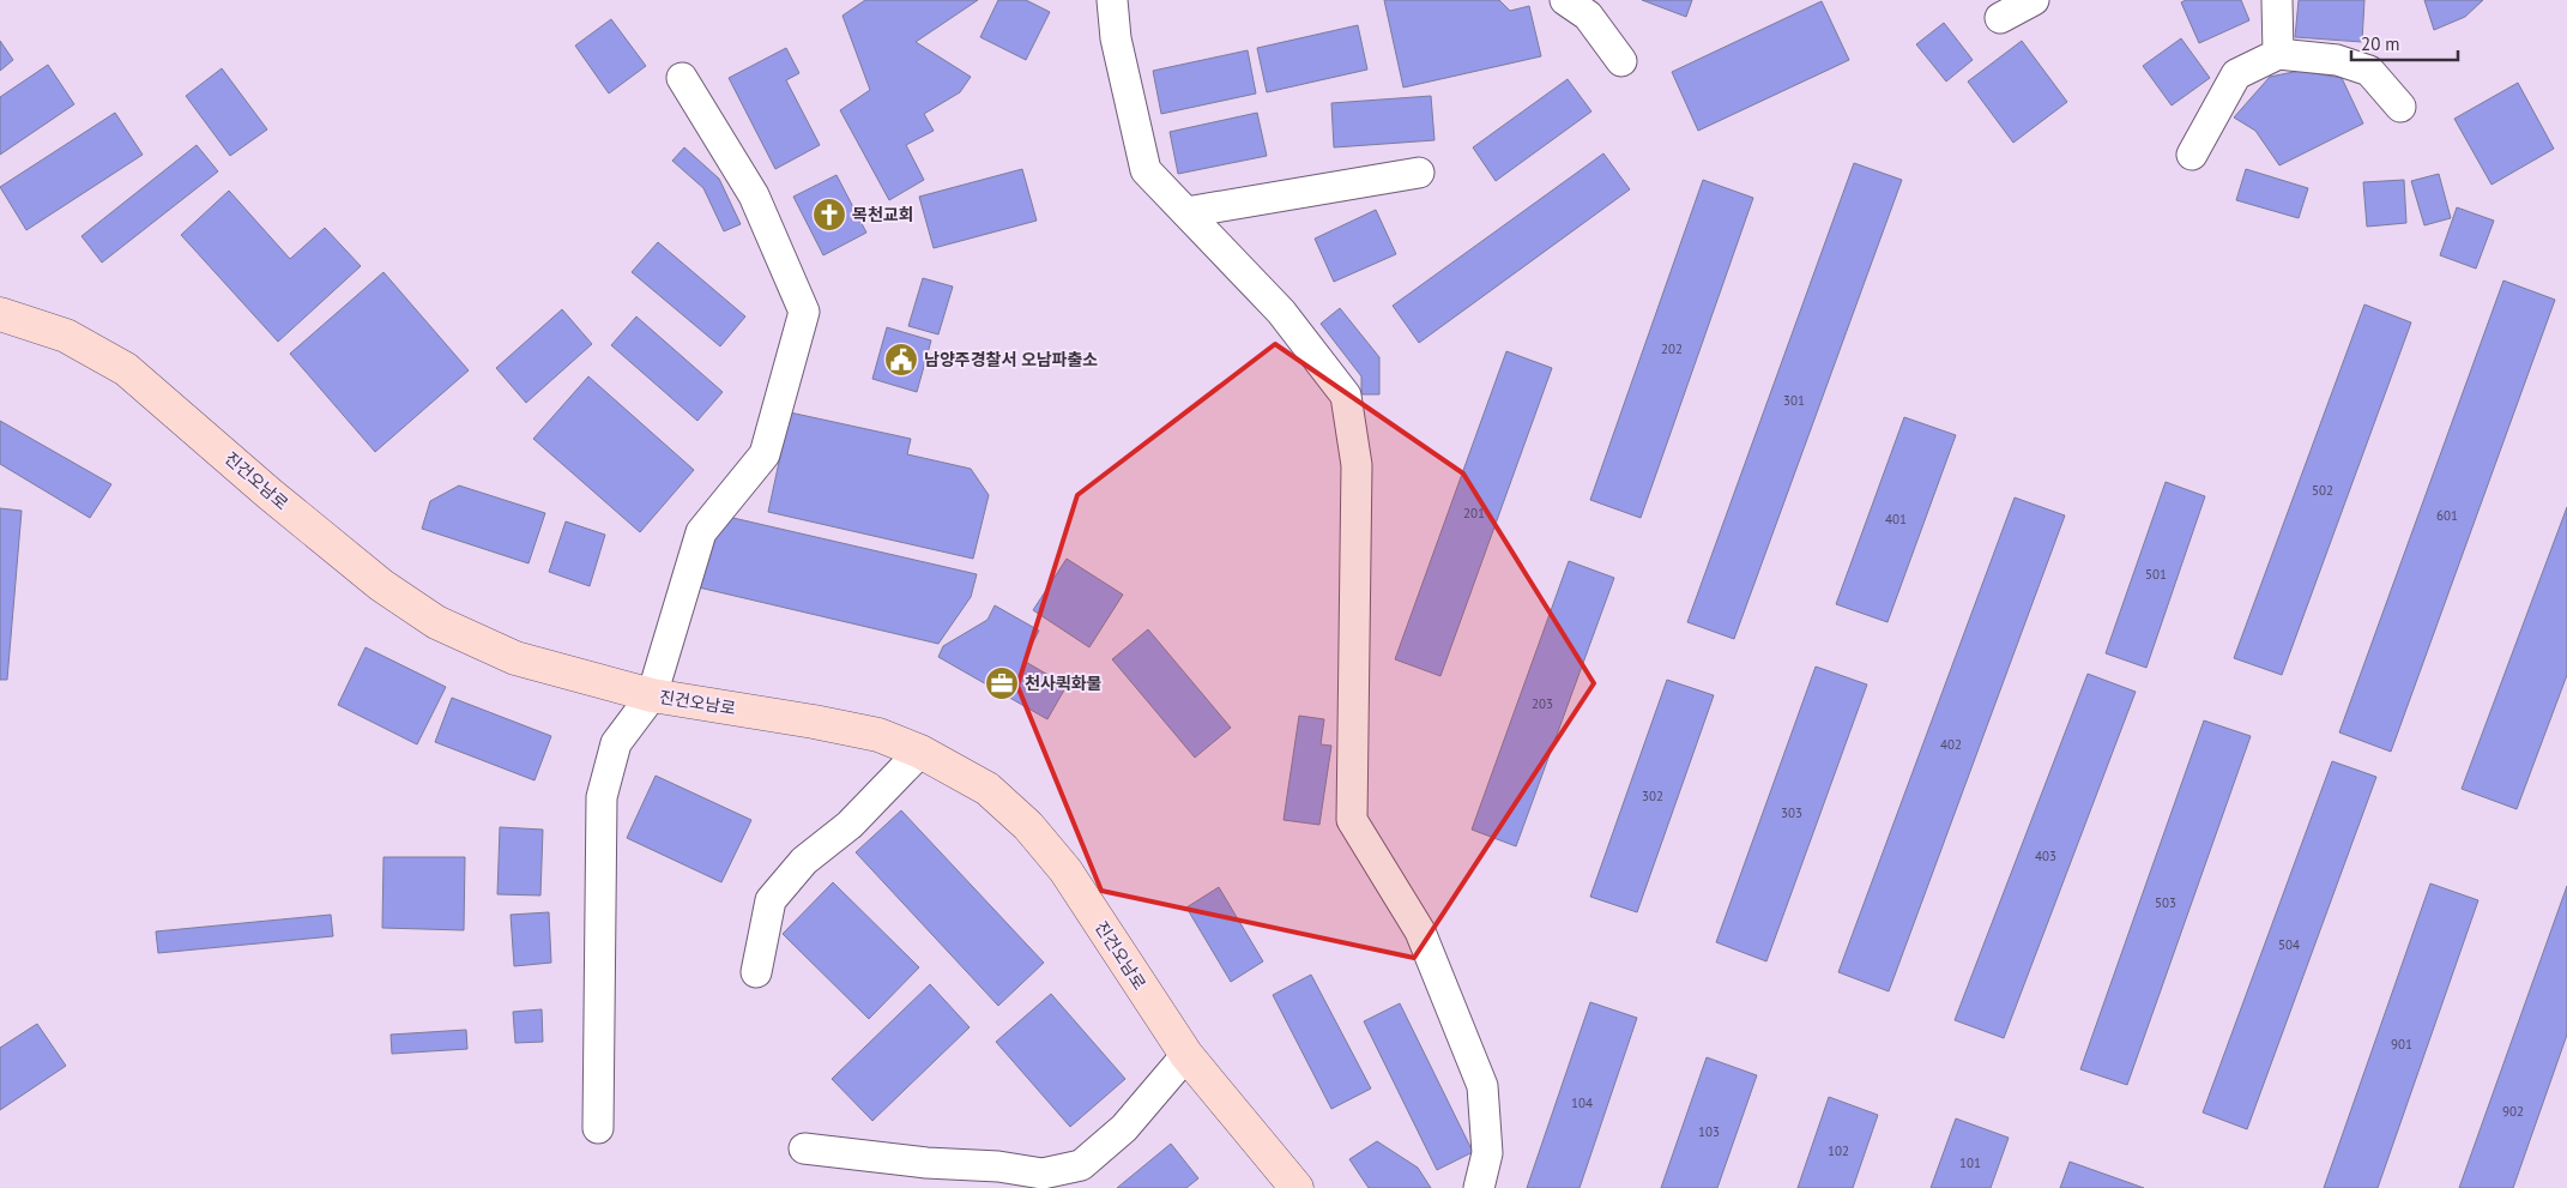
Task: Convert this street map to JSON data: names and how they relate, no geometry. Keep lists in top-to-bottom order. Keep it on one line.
{"streets":{"main road":["진건오남로"]},"places":{"church":["목천교회"],"public building":["남양주경찰서 오남파출소"],"office":["천사퀵화물"]},"house_numbers":["202","301","502","201","601","401","501","203","402","302","303","403","503","504","901","104","902","103","102","101"],"scale_bar":"20 m"}
